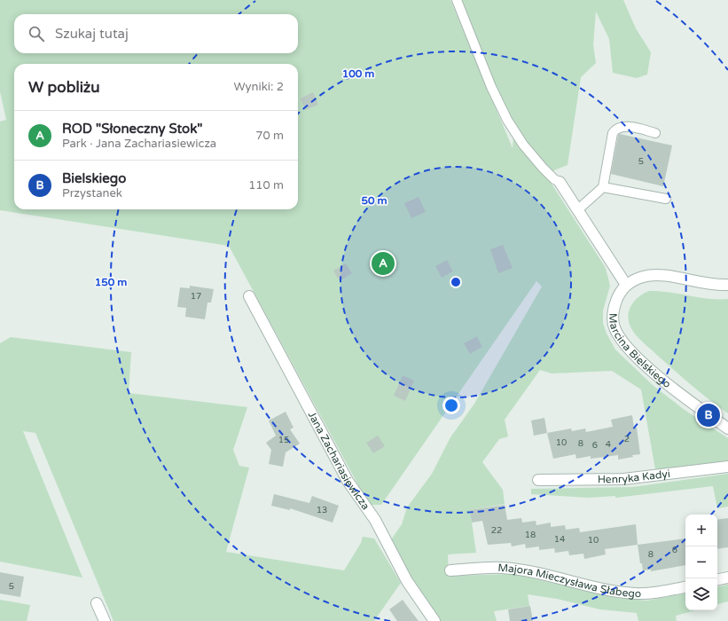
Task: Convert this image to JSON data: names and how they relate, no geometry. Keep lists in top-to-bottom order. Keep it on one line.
{"streets":{"street":["Marcina Bielskiego","Jana Zachariasiewicza","Henryka Kadyi","Majora Mieczysława Słabego"]},"house_numbers":["5","17","2","15","10","8","4","6","13","22","18","14","10","6","8","5"],"page":{"search":"Szukaj tutaj","heading":["W pobliżu","Wyniki: 2"],"list":[{"mark":"A","name":"ROD \"Słoneczny Stok\"","note":"Park · Jana Zachariasiewicza","value":"70 m"},{"mark":"B","name":"Bielskiego","note":"Przystanek","value":"110 m"}],"pins":["A","B"],"map_buttons":["+","−"]},"rings":["100 m","50 m","150 m"]}
